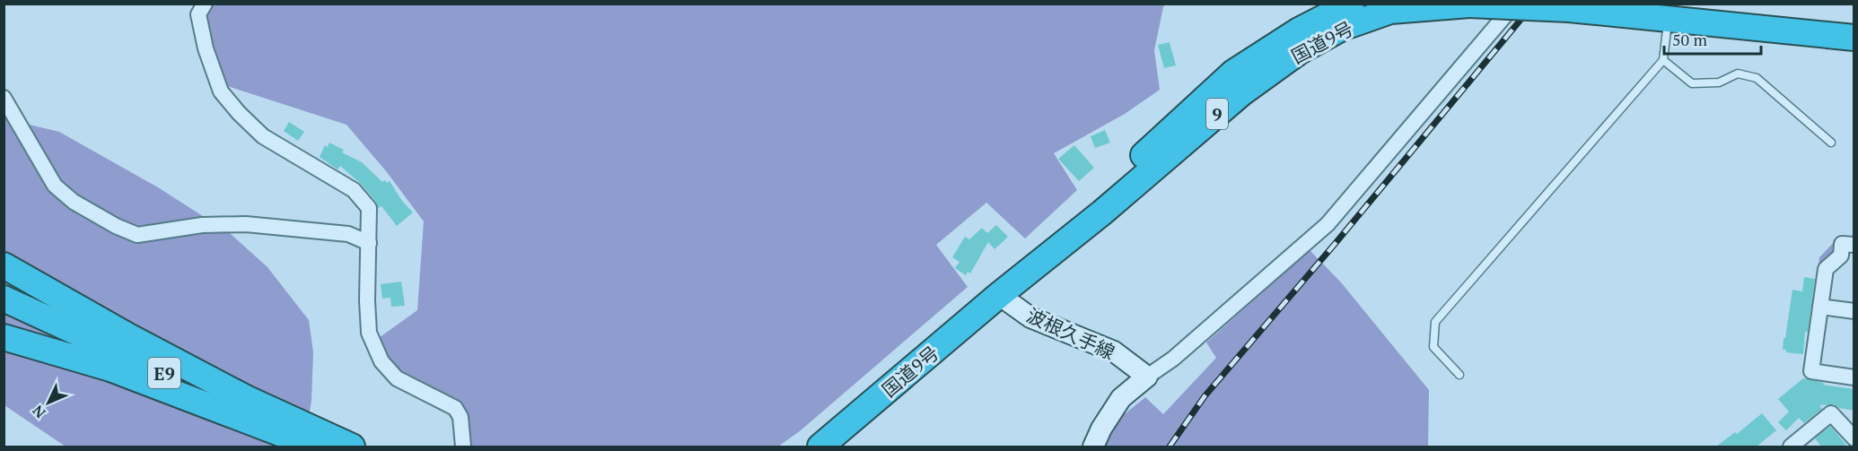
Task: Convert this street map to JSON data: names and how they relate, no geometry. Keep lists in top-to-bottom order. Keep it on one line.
{"streets":{"highway":["国道9号","9","E9"],"main road":["波根久手線"]},"crossings":[["国道9号","波根久手線"]],"scale_bar":"50 m","north":"bottom left"}
